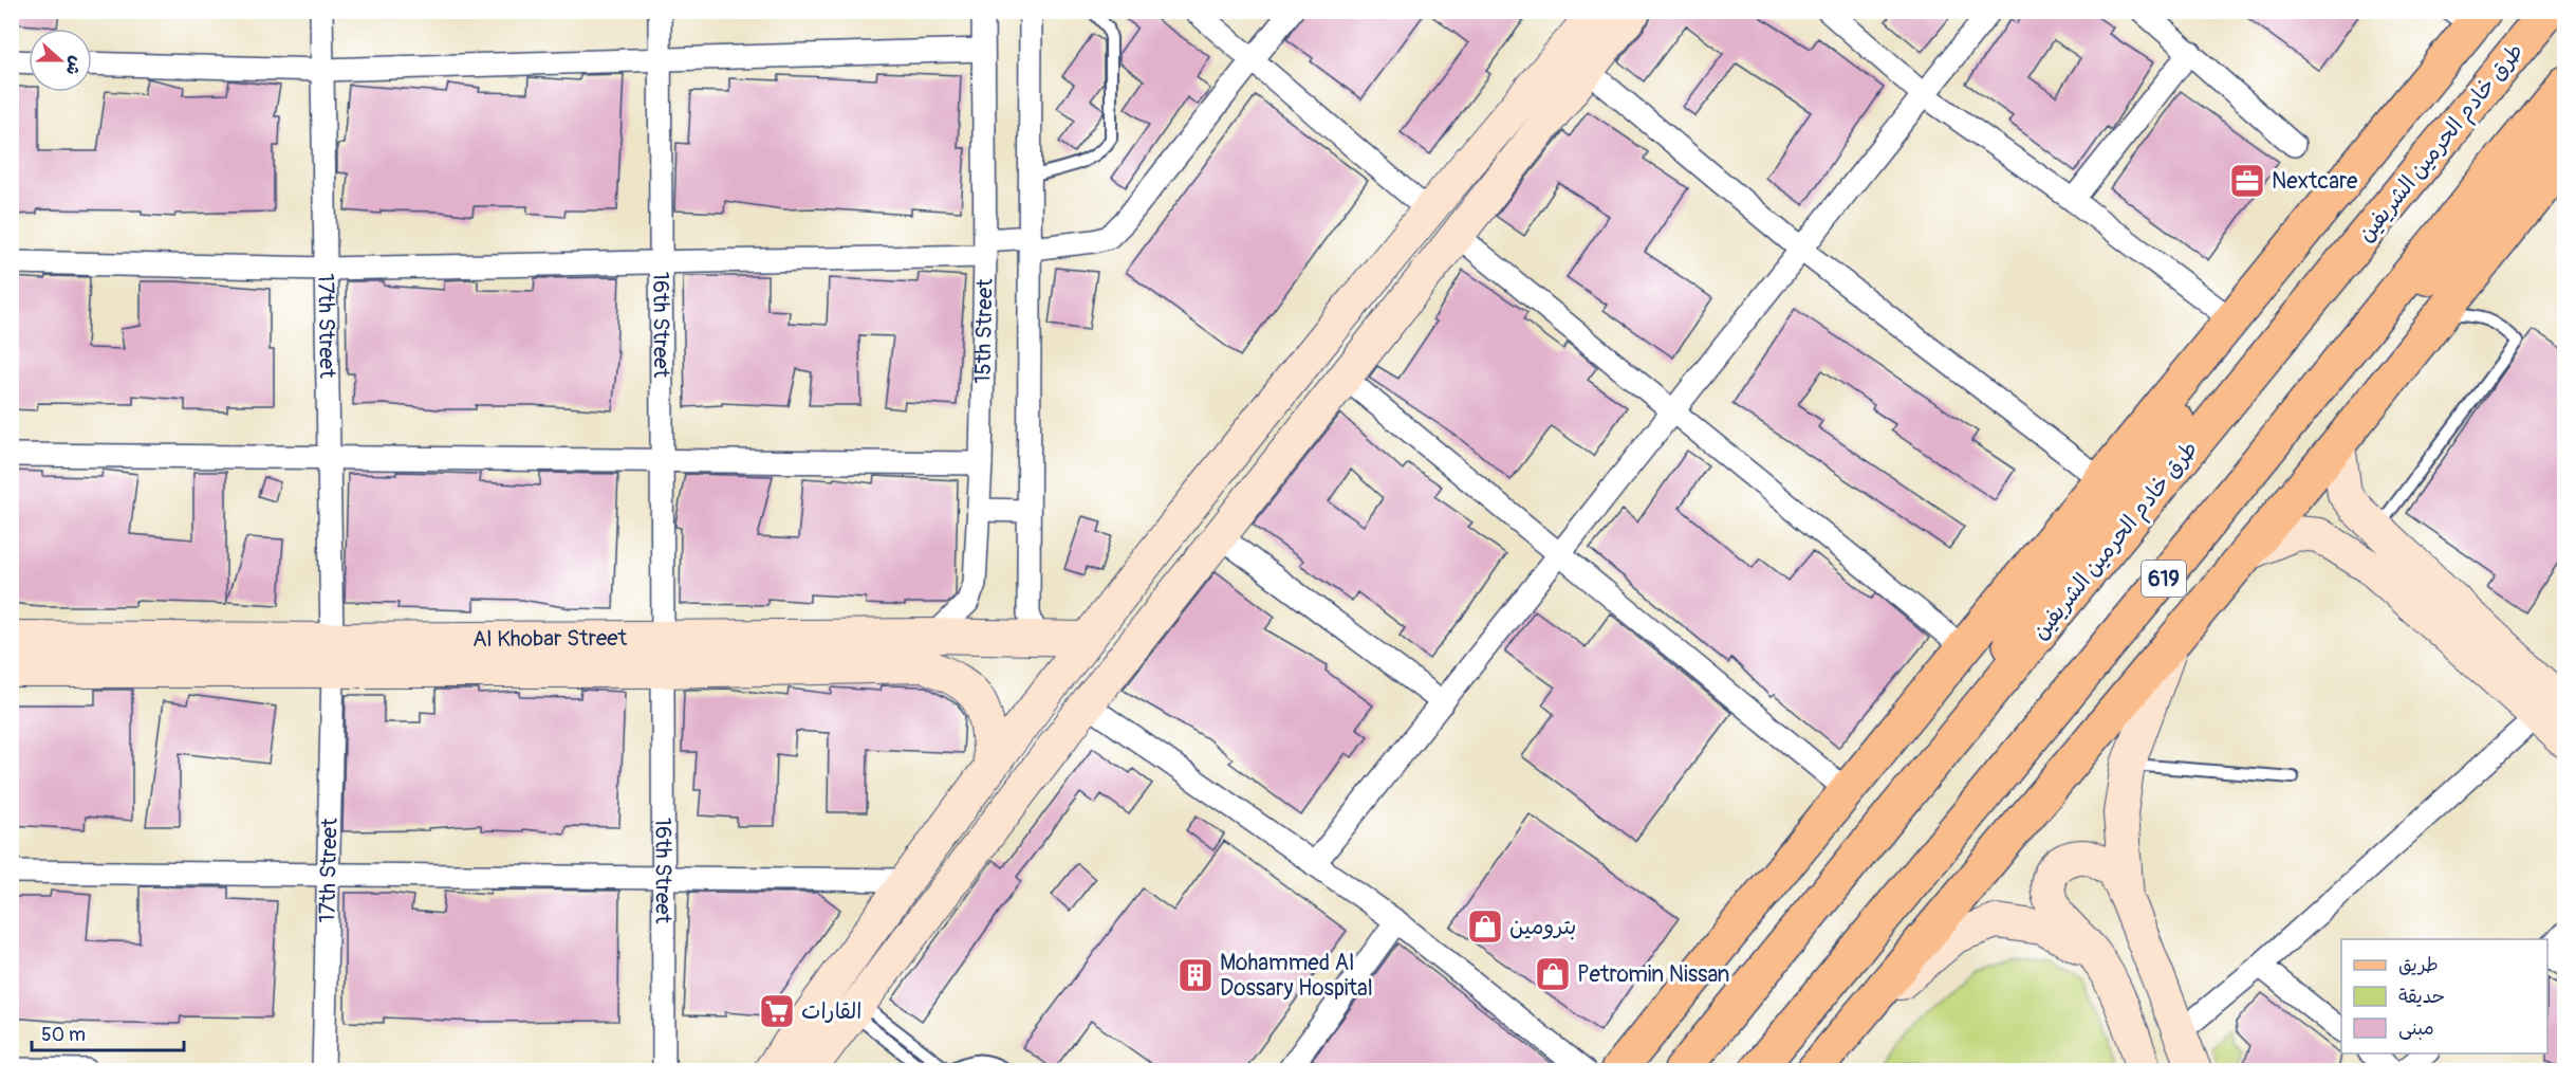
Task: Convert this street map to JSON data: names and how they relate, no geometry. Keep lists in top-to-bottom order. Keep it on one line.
{"streets":{"main road":["طرق خادم الحرمين الشريفين","619"],"street":["16th Street","17th Street","15th Street","Al Khobar Street"]},"crossings":[["16th Street","Al Khobar Street"],["17th Street","Al Khobar Street"],["15th Street","Al Khobar Street"]],"places":{"office":["Nextcare"],"shop":["بترومين","Petromin Nissan"],"building":["Mohammed Al Dossary Hospital"],"supermarket":["القارات"]},"legend":["طريق","حديقة","مبنى"],"scale_bar":"50 m","north":"right"}
